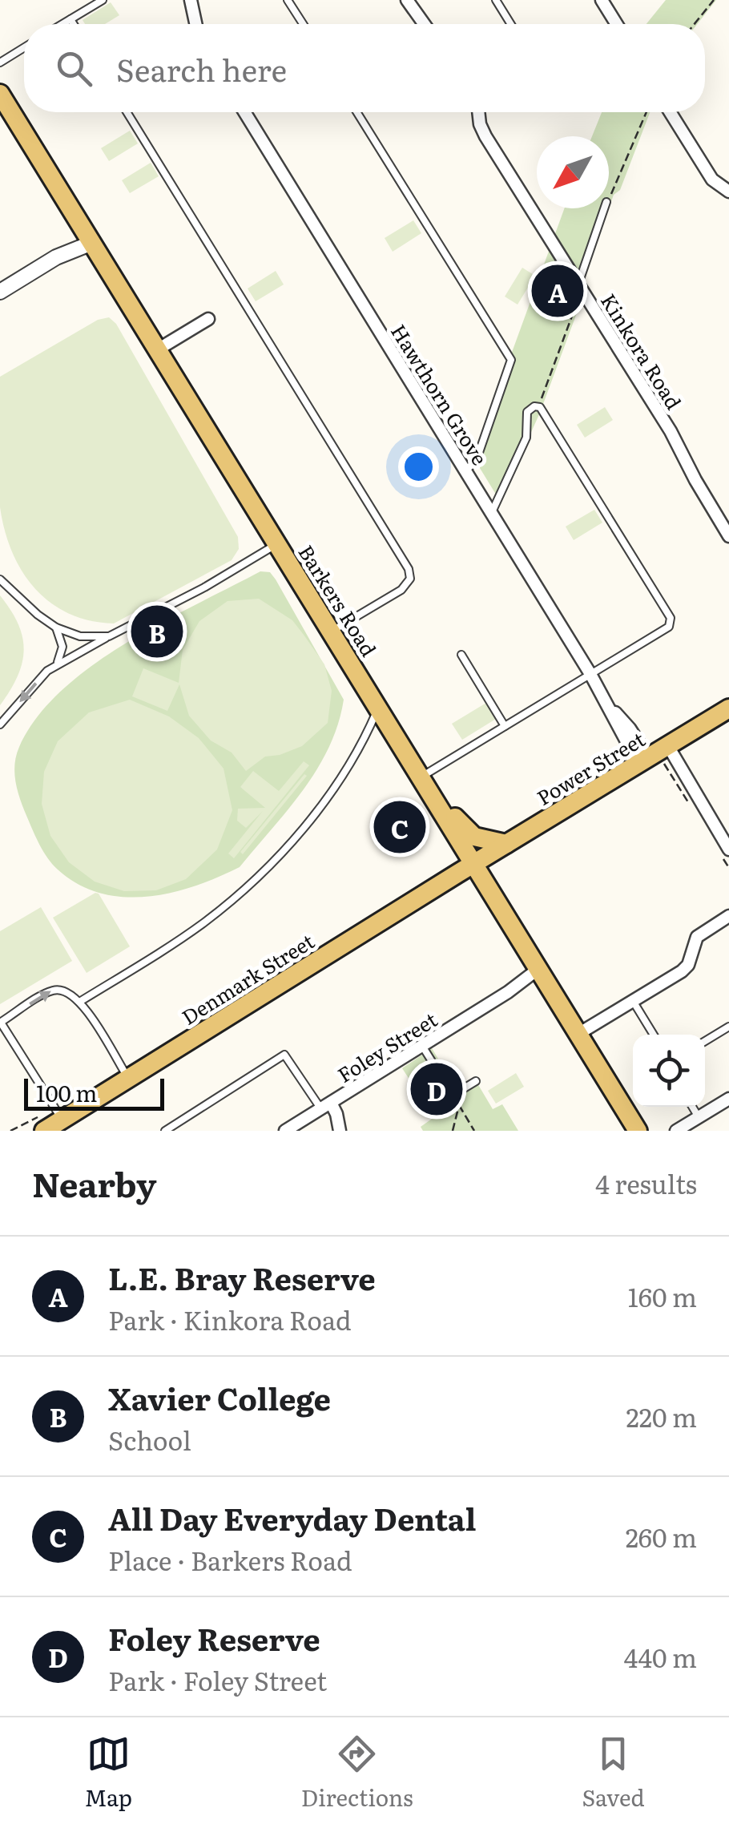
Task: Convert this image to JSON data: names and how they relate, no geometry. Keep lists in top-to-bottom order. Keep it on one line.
{"streets":{"main road":["Barkers Road","Power Street","Denmark Street"],"street":["Kinkora Road","Hawthorn Grove","Foley Street"]},"crossings":[["Hawthorn Grove","Power Street"],["Barkers Road","Power Street"],["Barkers Road","Denmark Street"],["Barkers Road","Foley Street"],["Power Street","Denmark Street"]],"scale_bar":"100 m","north":"bottom left","page":{"search":"Search here","pins":["A","B","C","D"],"scale":"100 m","heading":["Nearby","4 results"],"list":[{"mark":"A","name":"L.E. Bray Reserve","note":"Park · Kinkora Road","value":"160 m"},{"mark":"B","name":"Xavier College","note":"School","value":"220 m"},{"mark":"C","name":"All Day Everyday Dental","note":"Place · Barkers Road","value":"260 m"},{"mark":"D","name":"Foley Reserve","note":"Park · Foley Street","value":"440 m"}],"nav":["Map","Directions","Saved"]}}
